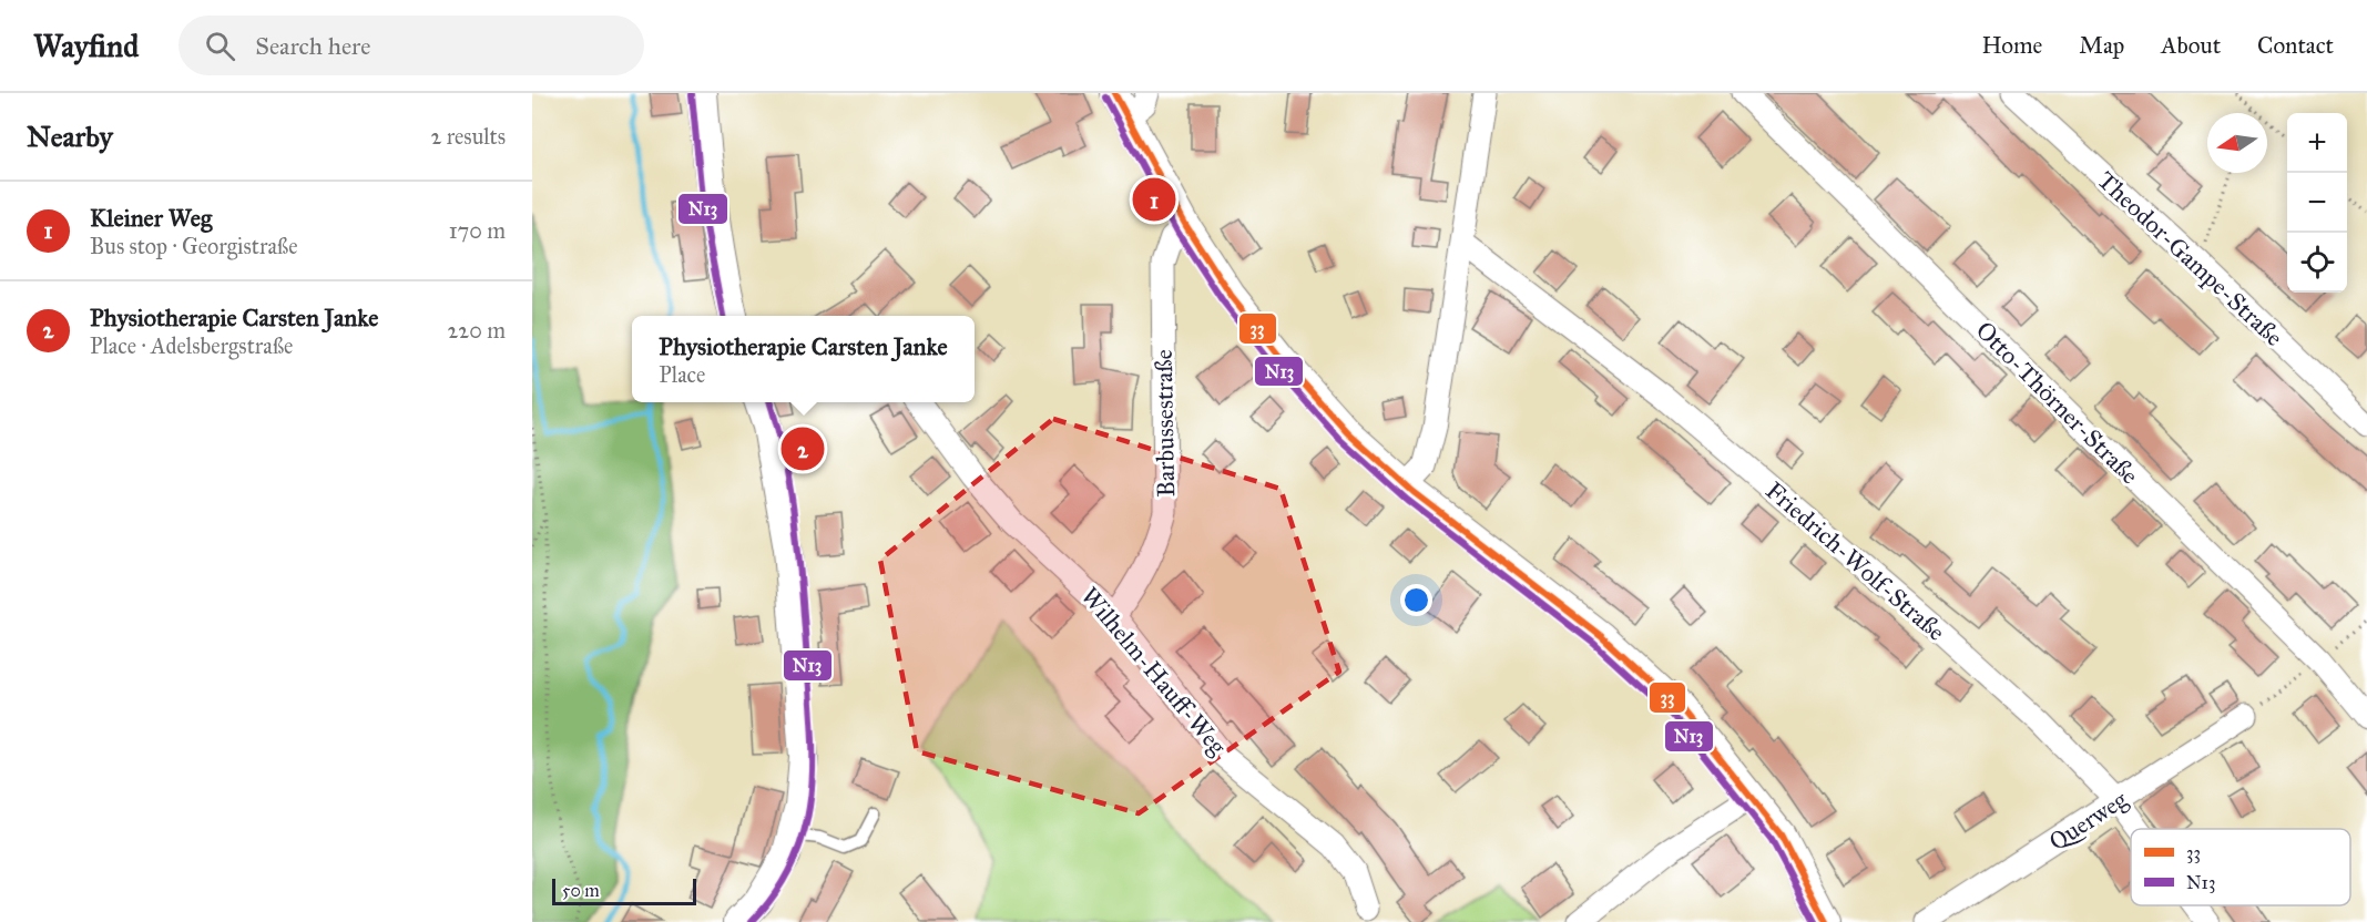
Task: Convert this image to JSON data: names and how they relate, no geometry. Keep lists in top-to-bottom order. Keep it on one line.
{"streets":{"street":["Theodor-Gampe-Straße","Otto-Thörner-Straße","Barbussestraße","Friedrich-Wolf-Straße","Wilhelm-Hauff-Weg","Querweg"]},"crossings":[["Barbussestraße","Wilhelm-Hauff-Weg"],["Friedrich-Wolf-Straße","Querweg"]],"lines":["transit line 33","transit line N13"],"legend":["33","N13"],"scale_bar":"50 m","north":"left","page":{"header":"Wayfind","search":"Search here","nav":["Home","Map","About","Contact"],"heading":["Nearby","2 results"],"map_buttons":["+","−"],"pins":["1","2"],"list":[{"mark":"1","name":"Kleiner Weg","note":"Bus stop · Georgistraße","value":"170 m"},{"mark":"2","name":"Physiotherapie Carsten Janke","note":"Place · Adelsbergstraße","value":"220 m"}],"popup":["Physiotherapie Carsten Janke","Place"],"scale":"50 m"}}
